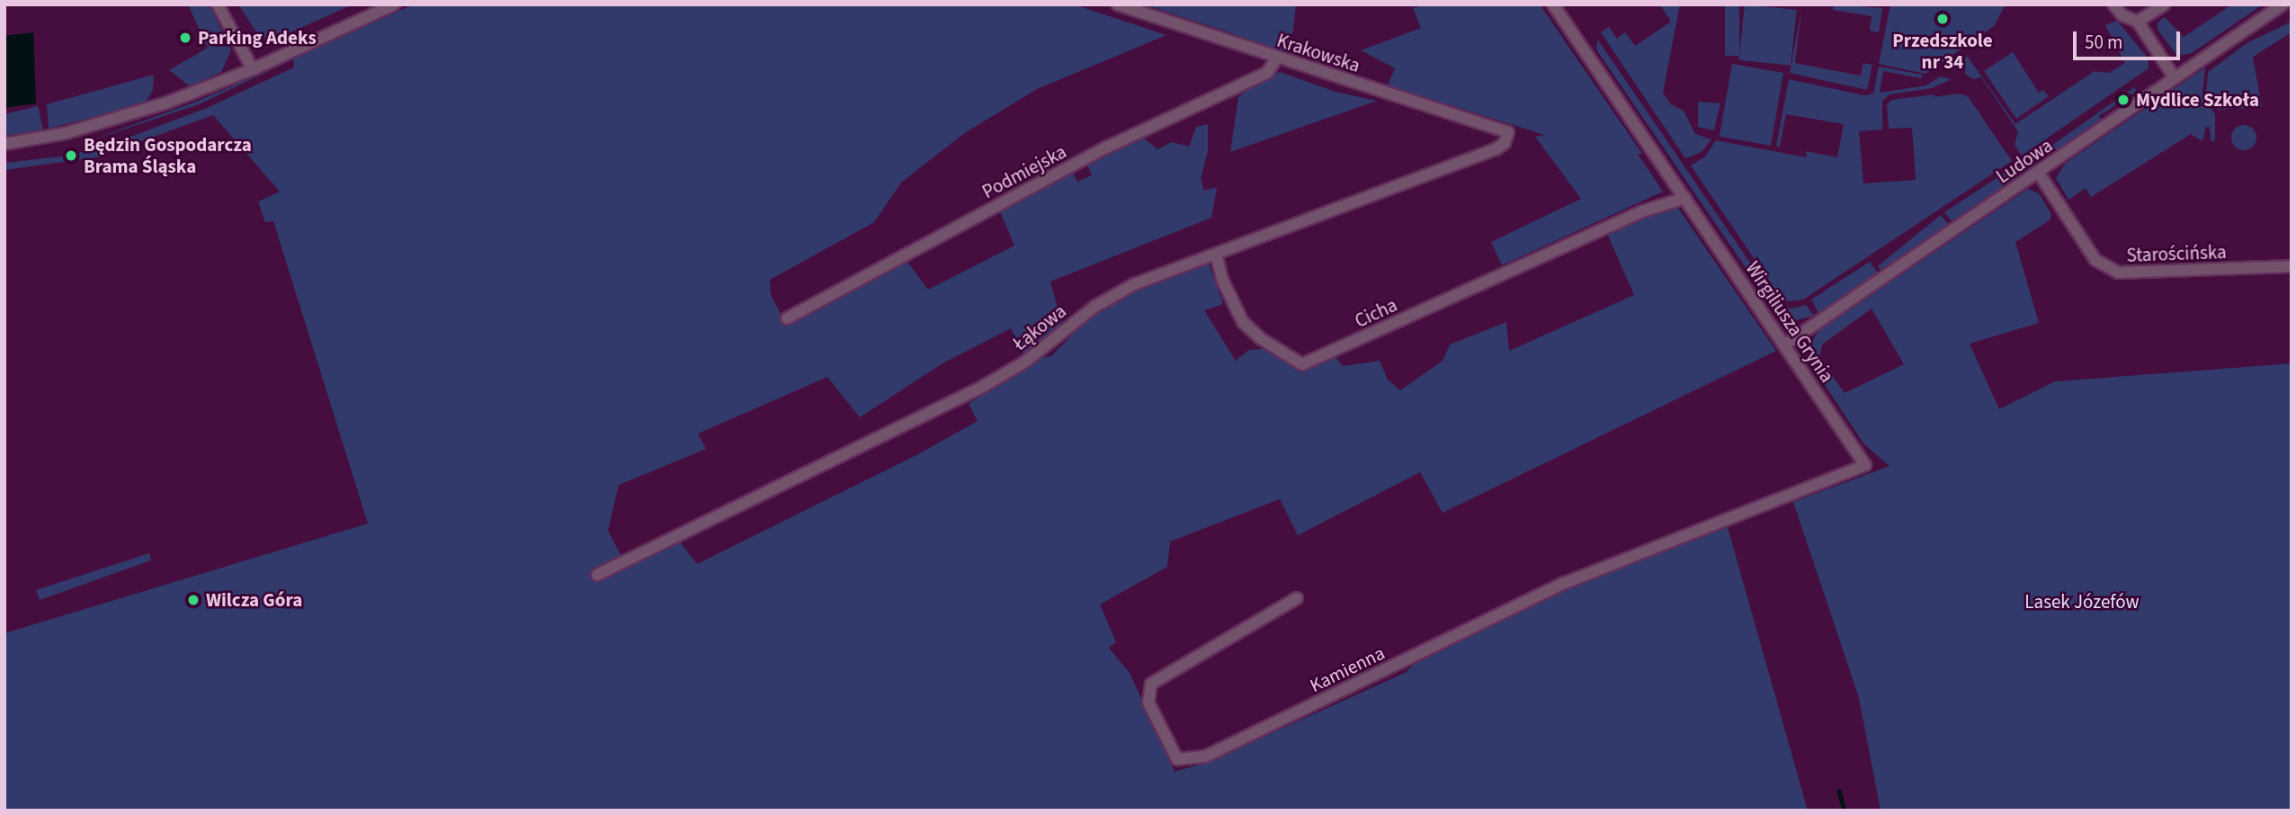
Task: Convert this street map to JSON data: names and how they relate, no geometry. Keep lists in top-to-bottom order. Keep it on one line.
{"streets":{"street":["Krakowska","Ludowa","Podmiejska","Starościńska","Cicha","Wirgiliusza Grynia","Łąkowa","Kamienna"]},"crossings":[["Krakowska","Podmiejska"],["Krakowska","Łąkowa"],["Ludowa","Starościńska"],["Ludowa","Wirgiliusza Grynia"],["Cicha","Wirgiliusza Grynia"],["Cicha","Łąkowa"],["Wirgiliusza Grynia","Kamienna"]],"parks":["Lasek Józefów"],"places":["Przedszkole nr 34","Parking Adeks","Mydlice Szkoła","Będzin Gospodarcza Brama Śląska","Wilcza Góra"],"scale_bar":"50 m"}
